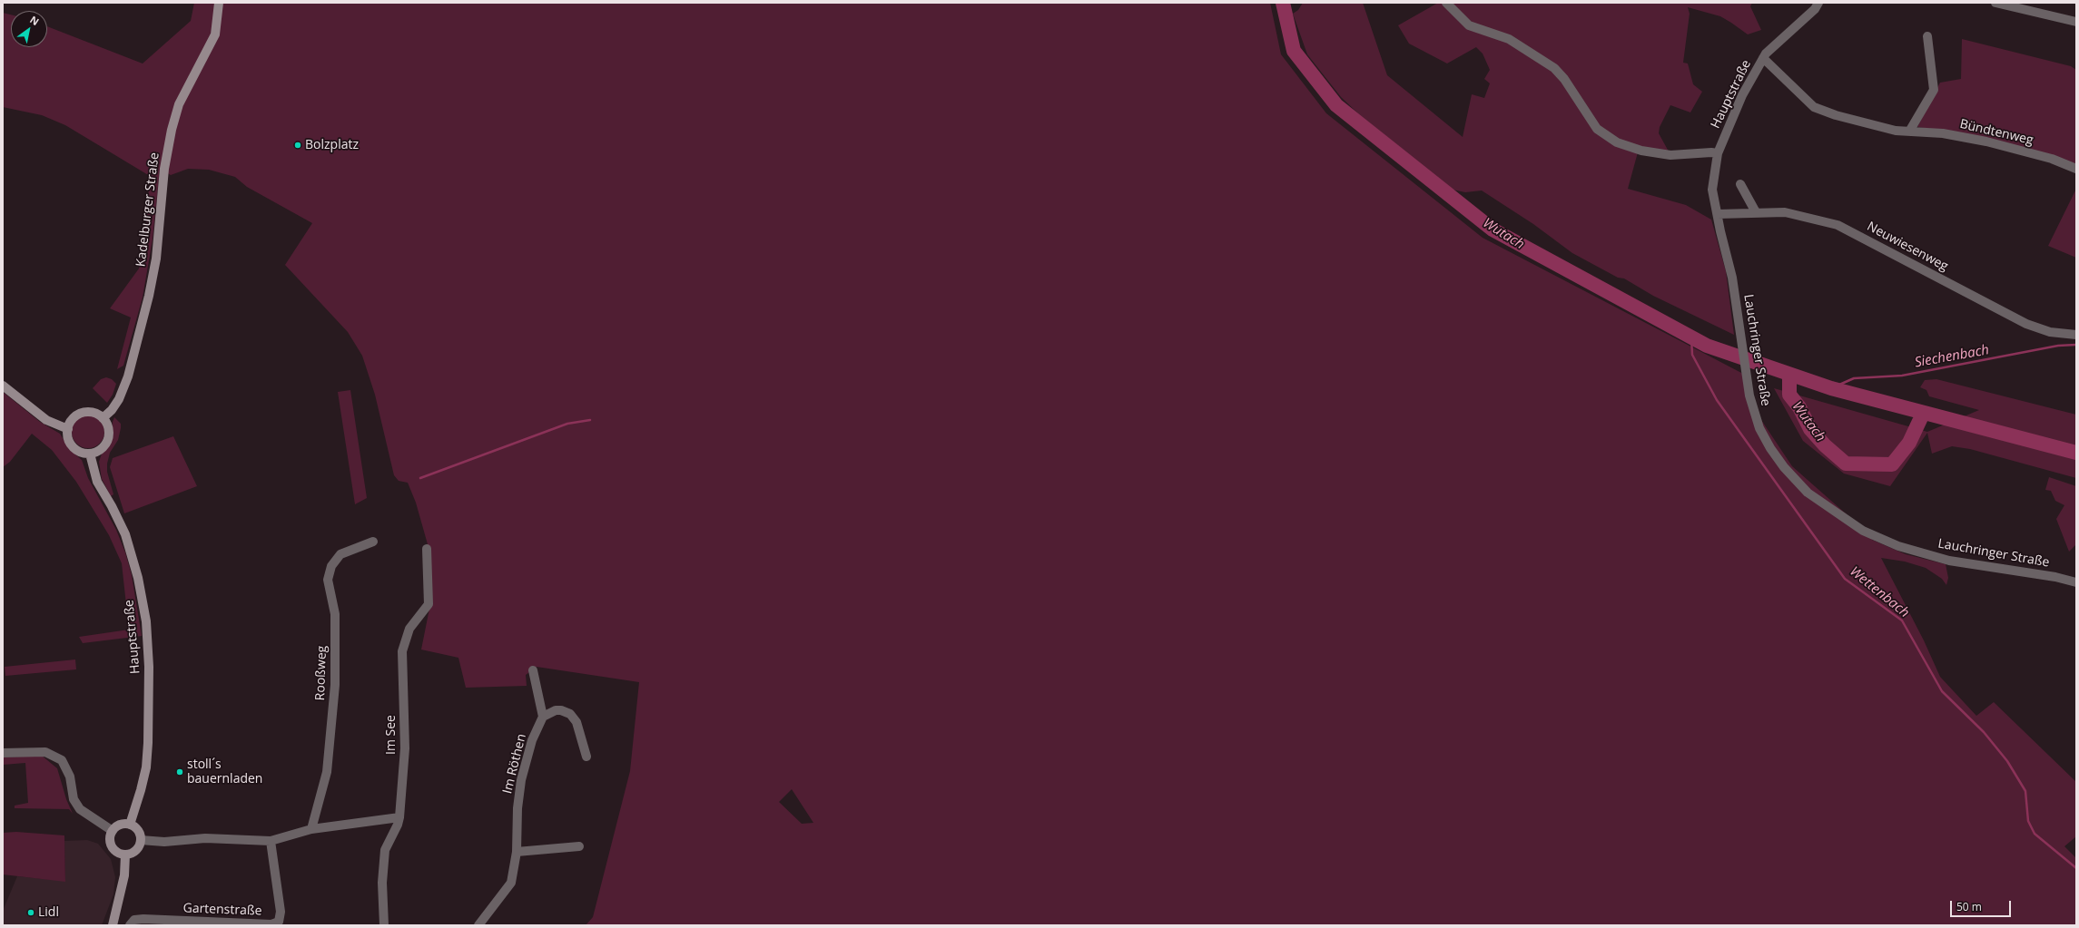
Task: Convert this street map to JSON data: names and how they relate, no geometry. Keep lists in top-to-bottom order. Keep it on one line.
{"streets":{"main road":["Hauptstraße","Kadelburger Straße"],"street":["Bündtenweg","Neuwiesenweg","Lauchringer Straße","Rooßweg","Im See","Im Röthen","Gartenstraße"]},"crossings":[["Hauptstraße","Bündtenweg"],["Hauptstraße","Kadelburger Straße"],["Hauptstraße","Neuwiesenweg"],["Hauptstraße","Lauchringer Straße"],["Neuwiesenweg","Lauchringer Straße"]],"water":["Wutach","Siechenbach","Wettenbach"],"places":["Bolzplatz","stoll´s bauernladen","Lidl"],"scale_bar":"50 m","north":"top right"}
